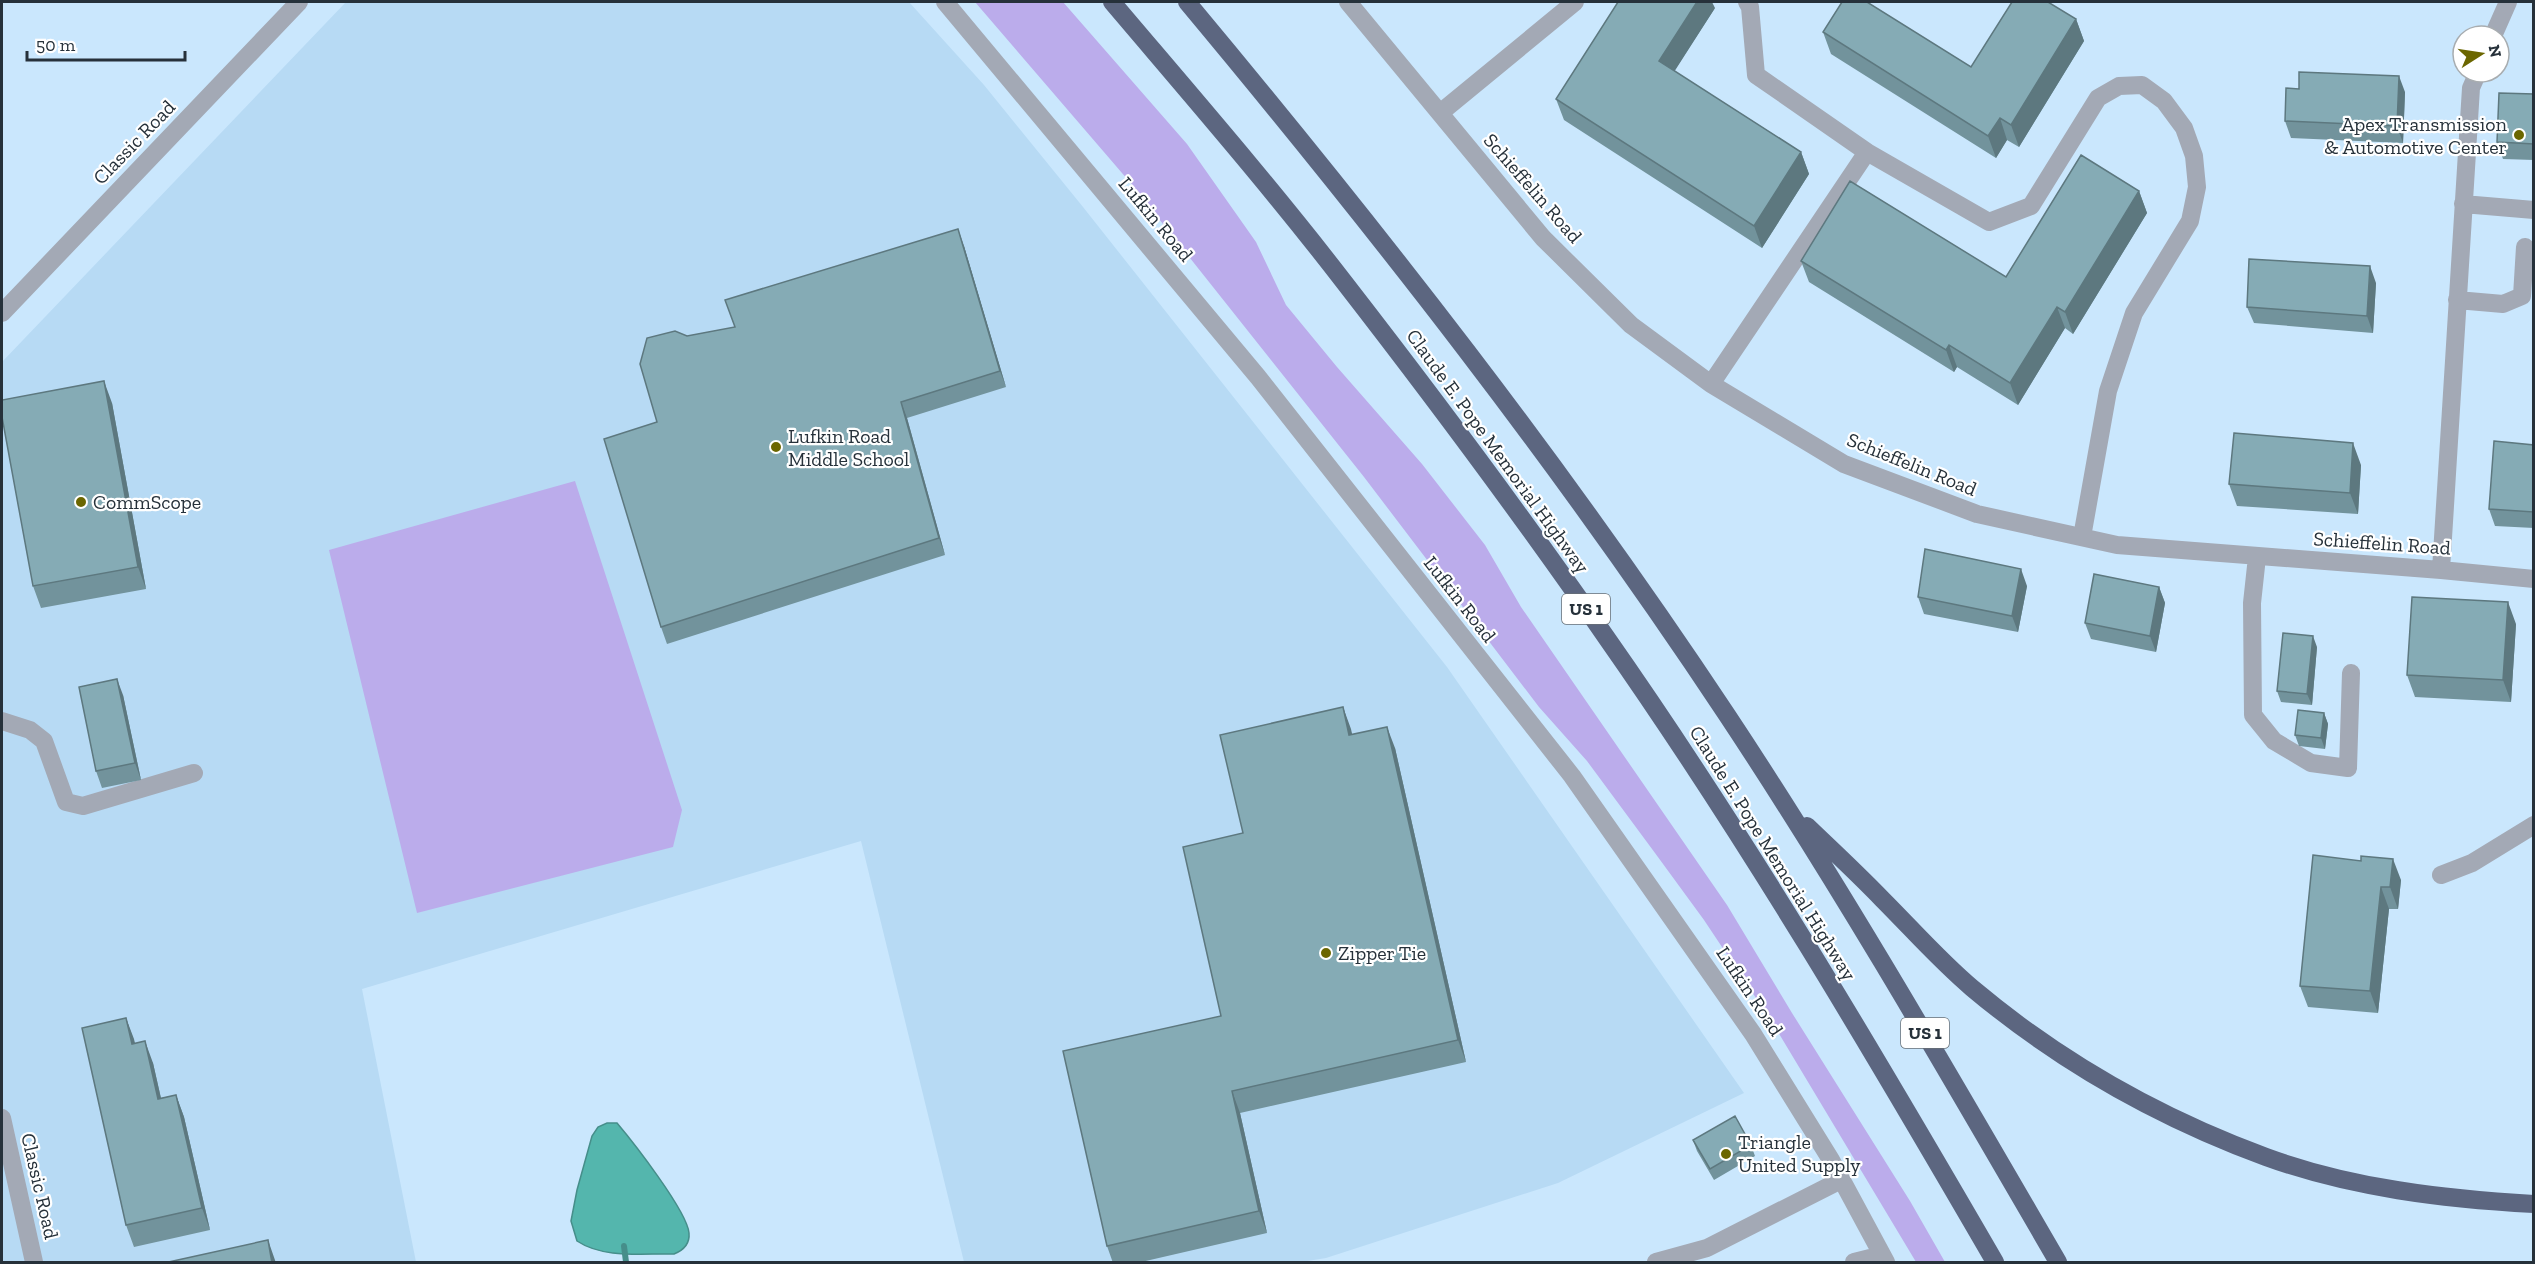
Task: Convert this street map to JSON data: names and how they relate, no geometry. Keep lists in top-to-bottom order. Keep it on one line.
{"streets":{"highway":["Claude E. Pope Memorial Highway","US 1"],"street":["Classic Road","Schieffelin Road","Lufkin Road"]},"places":["Apex Transmission & Automotive Center","Lufkin Road Middle School","CommScope","Zipper Tie","Triangle United Supply"],"scale_bar":"50 m","north":"right"}
